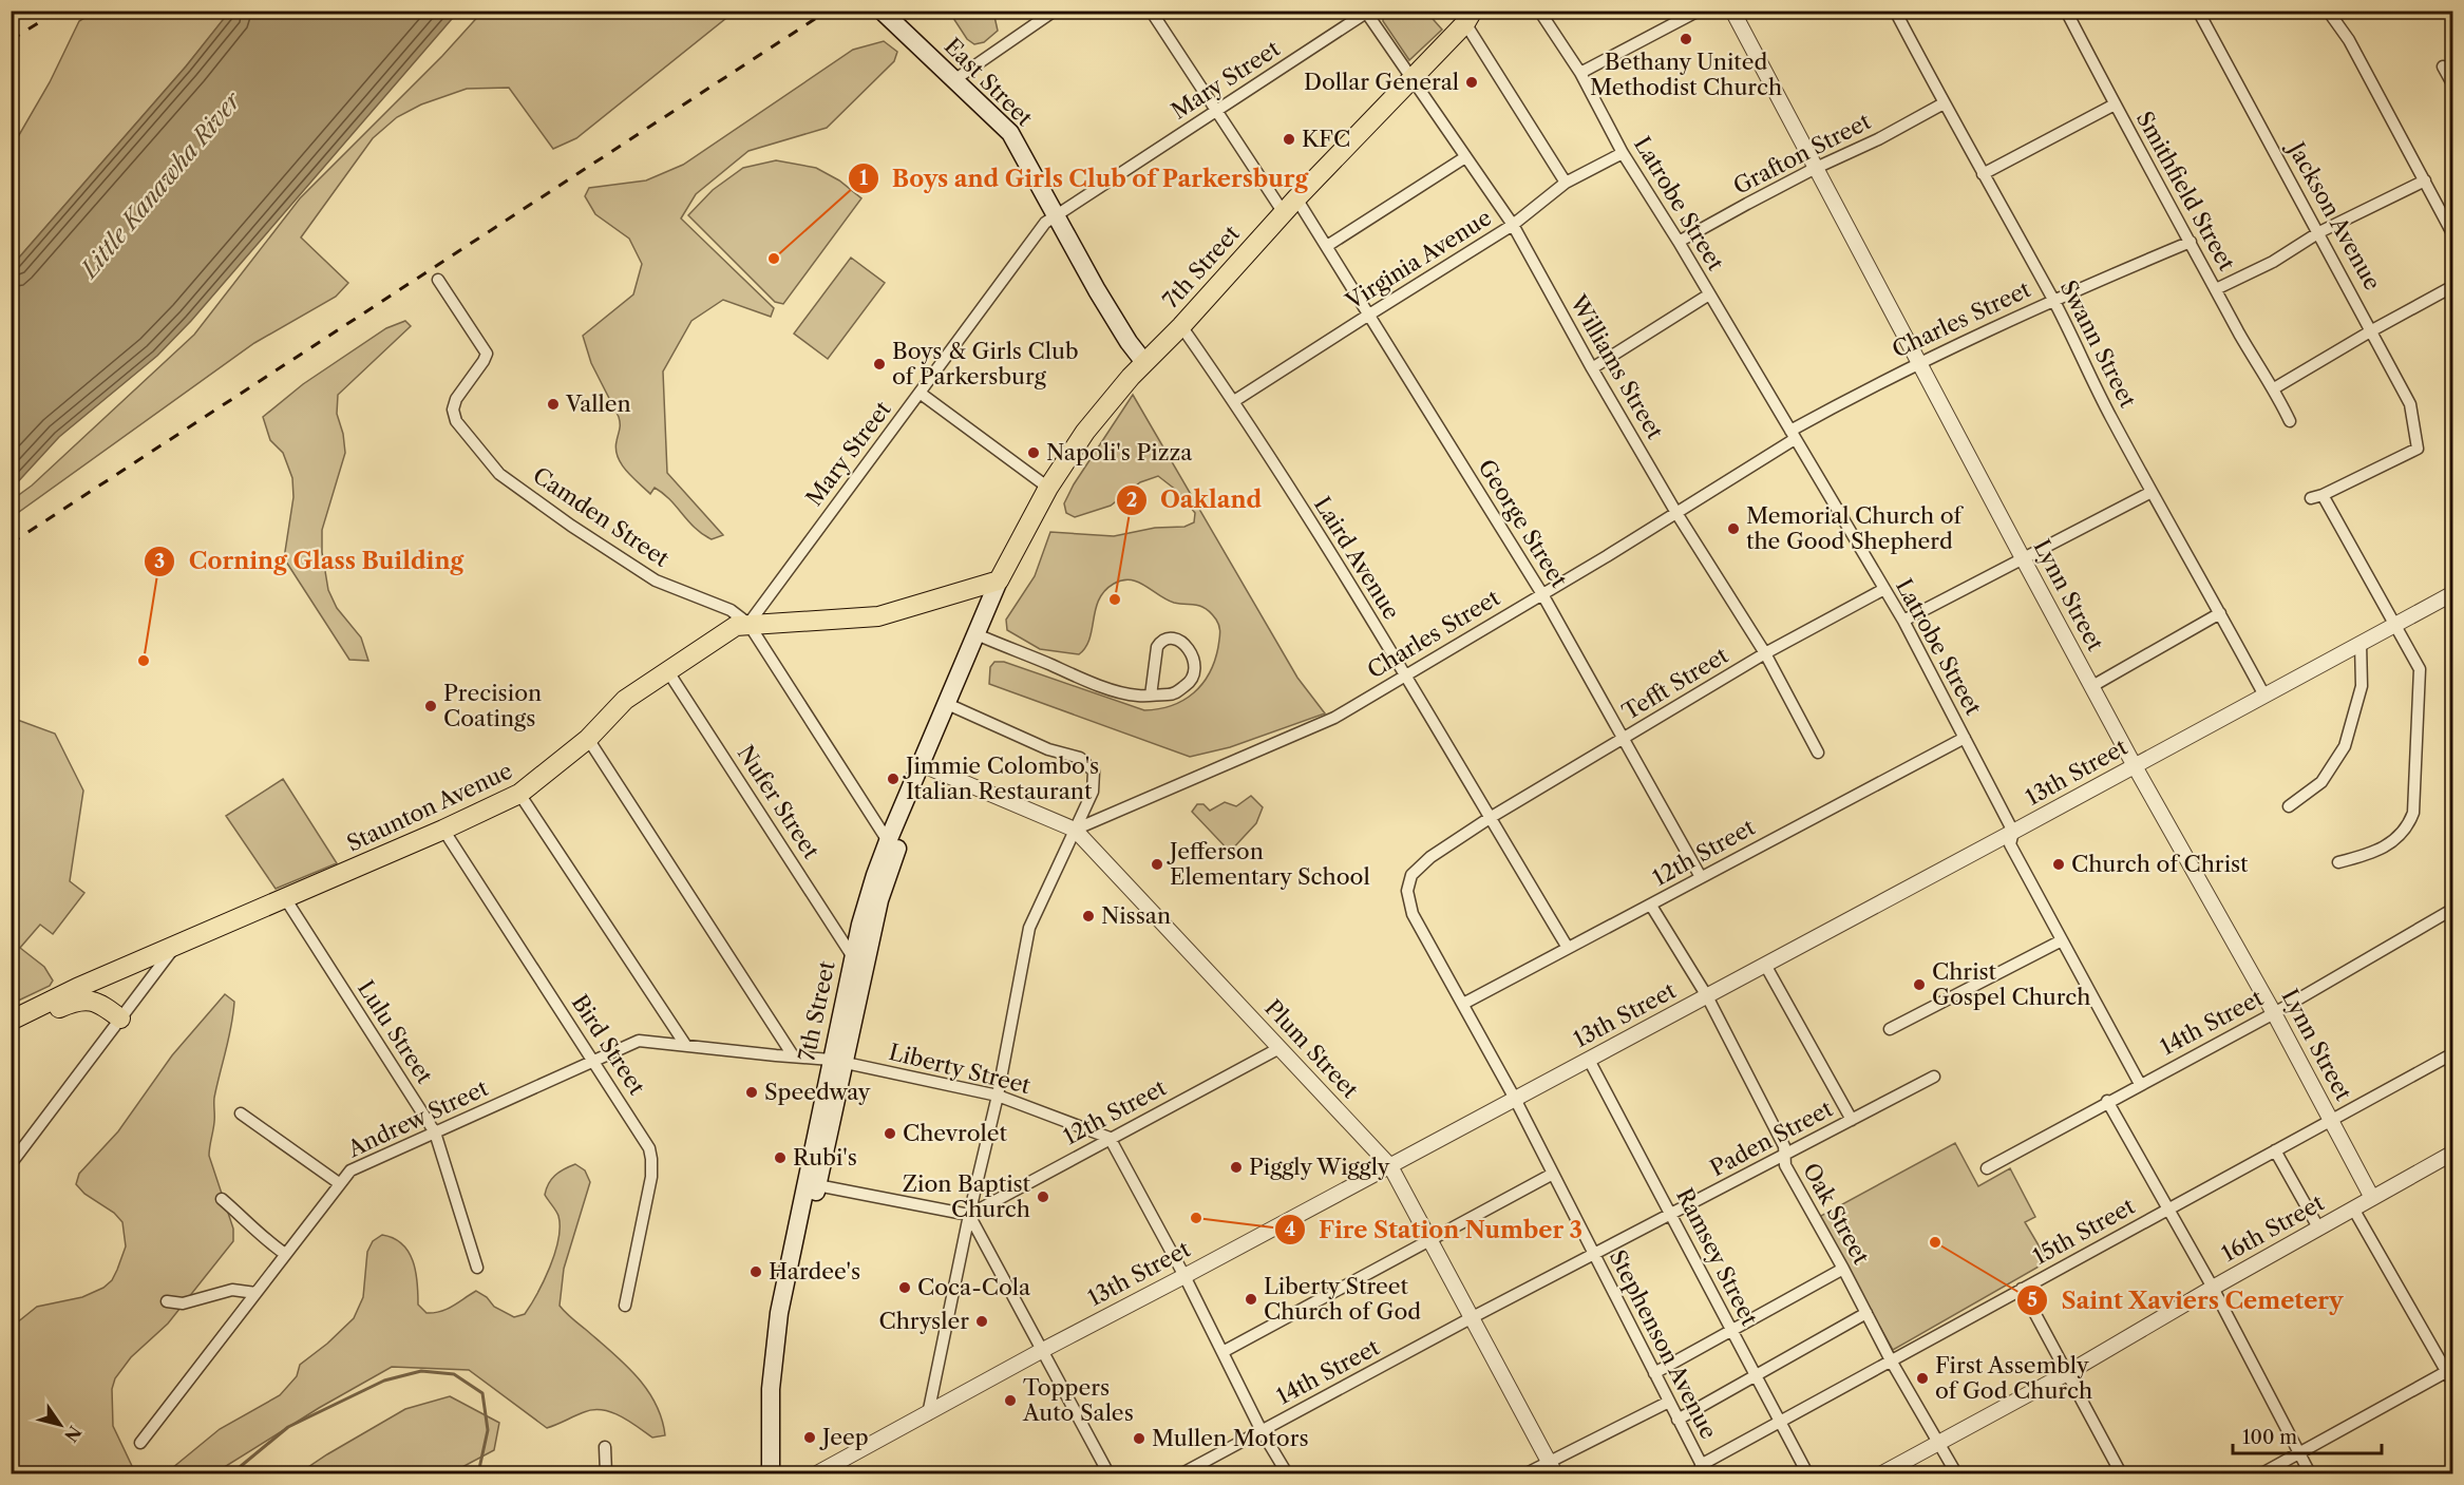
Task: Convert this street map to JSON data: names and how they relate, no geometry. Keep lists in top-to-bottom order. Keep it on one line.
{"streets":{"main road":["East Street","7th Street","Staunton Avenue"],"street":["Mary Street","Grafton Street","Smithfield Street","Latrobe Street","Jackson Avenue","Virginia Avenue","Charles Street","Swann Street","Williams Street","Camden Street","George Street","Laird Avenue","Lynn Street","Tefft Street","13th Street","Nufer Street","12th Street","14th Street","Lulu Street","Bird Street","Plum Street","Liberty Street","Andrew Street","Paden Street","Oak Street","16th Street","15th Street","Ramsey Street","Stephenson Avenue"]},"crossings":[["Mary Street","East Street"],["Mary Street","Williams Street"],["Mary Street","Camden Street"],["Mary Street","Staunton Avenue"],["East Street","7th Street"],["Grafton Street","Latrobe Street"],["Grafton Street","Swann Street"],["Grafton Street","Lynn Street"],["Smithfield Street","Charles Street"],["Latrobe Street","Virginia Avenue"],["Latrobe Street","Charles Street"],["Latrobe Street","Tefft Street"],["Latrobe Street","13th Street"],["Latrobe Street","12th Street"],["Latrobe Street","14th Street"],["Jackson Avenue","13th Street"],["Virginia Avenue","Williams Street"],["Virginia Avenue","George Street"],["Virginia Avenue","Laird Avenue"],["7th Street","Williams Street"],["7th Street","Camden Street"],["7th Street","George Street"],["7th Street","Laird Avenue"],["7th Street","Nufer Street"],["7th Street","Staunton Avenue"],["7th Street","Plum Street"],["7th Street","Liberty Street"],["Charles Street","Swann Street"],["Charles Street","Williams Street"],["Charles Street","George Street"],["Charles Street","Laird Avenue"],["Charles Street","Lynn Street"],["Charles Street","Plum Street"],["Swann Street","13th Street"],["Williams Street","Tefft Street"],["Camden Street","Staunton Avenue"],["George Street","Tefft Street"],["George Street","12th Street"],["Laird Avenue","Tefft Street"],["Laird Avenue","12th Street"],["Lynn Street","13th Street"],["Lynn Street","14th Street"],["Lynn Street","16th Street"],["Lynn Street","15th Street"],["Tefft Street","Stephenson Avenue"],["13th Street","Plum Street"],["13th Street","Oak Street"],["13th Street","Ramsey Street"],["13th Street","Stephenson Avenue"],["Nufer Street","Staunton Avenue"],["Staunton Avenue","Lulu Street"],["Staunton Avenue","Bird Street"],["12th Street","Plum Street"],["12th Street","Liberty Street"],["12th Street","Oak Street"],["12th Street","Stephenson Avenue"],["14th Street","Plum Street"],["14th Street","Paden Street"],["14th Street","Stephenson Avenue"],["Lulu Street","Andrew Street"],["Bird Street","Andrew Street"],["Liberty Street","Andrew Street"],["Paden Street","Oak Street"],["Paden Street","Ramsey Street"],["Paden Street","Stephenson Avenue"],["Oak Street","16th Street"],["Oak Street","15th Street"],["15th Street","Ramsey Street"],["15th Street","Stephenson Avenue"]],"water":["Little Kanawha River"],"places":["Bethany United Methodist Church","Dollar General","KFC","Boys and Girls Club of Parkersburg","Boys & Girls Club of Parkersburg","Vallen","Napoli's Pizza","Memorial Church of the Good Shepherd","Oakland","Corning Glass Building","Precision Coatings","Jimmie Colombo's Italian Restaurant","Jefferson Elementary School","Church of Christ","Nissan","Christ Gospel Church","Speedway","Chevrolet","Rubi's","Piggly Wiggly","Zion Baptist Church","Fire Station Number 3","Saint Xaviers Cemetery","Hardee's","Coca-Cola","Liberty Street Church of God","Chrysler","First Assembly of God Church","Toppers Auto Sales","Jeep","Mullen Motors"],"scale_bar":"100 m","north":"bottom right"}
